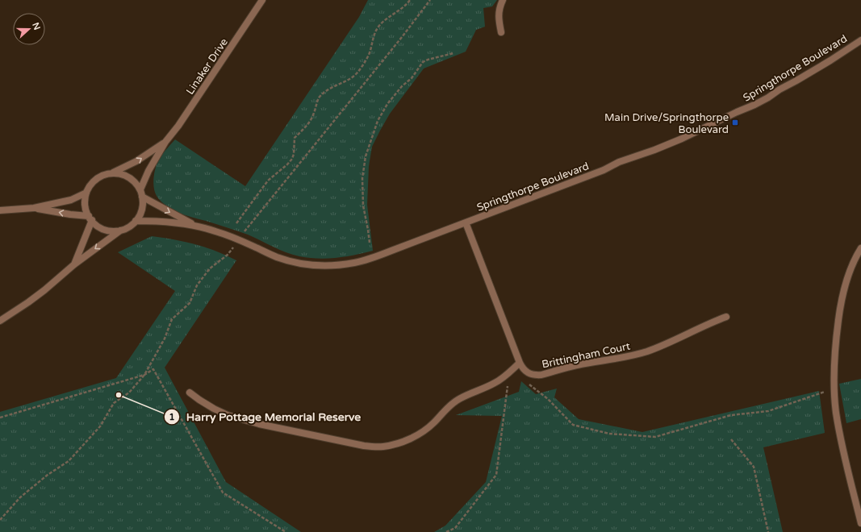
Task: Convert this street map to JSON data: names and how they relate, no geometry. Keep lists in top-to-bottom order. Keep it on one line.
{"streets":{"street":["Linaker Drive","Springthorpe Boulevard","Brittingham Court"]},"crossings":[["Linaker Drive","Springthorpe Boulevard"],["Springthorpe Boulevard","Brittingham Court"]],"places":{"transit":["Main Drive/Springthorpe Boulevard"],"other":["Harry Pottage Memorial Reserve"]},"north":"right"}
